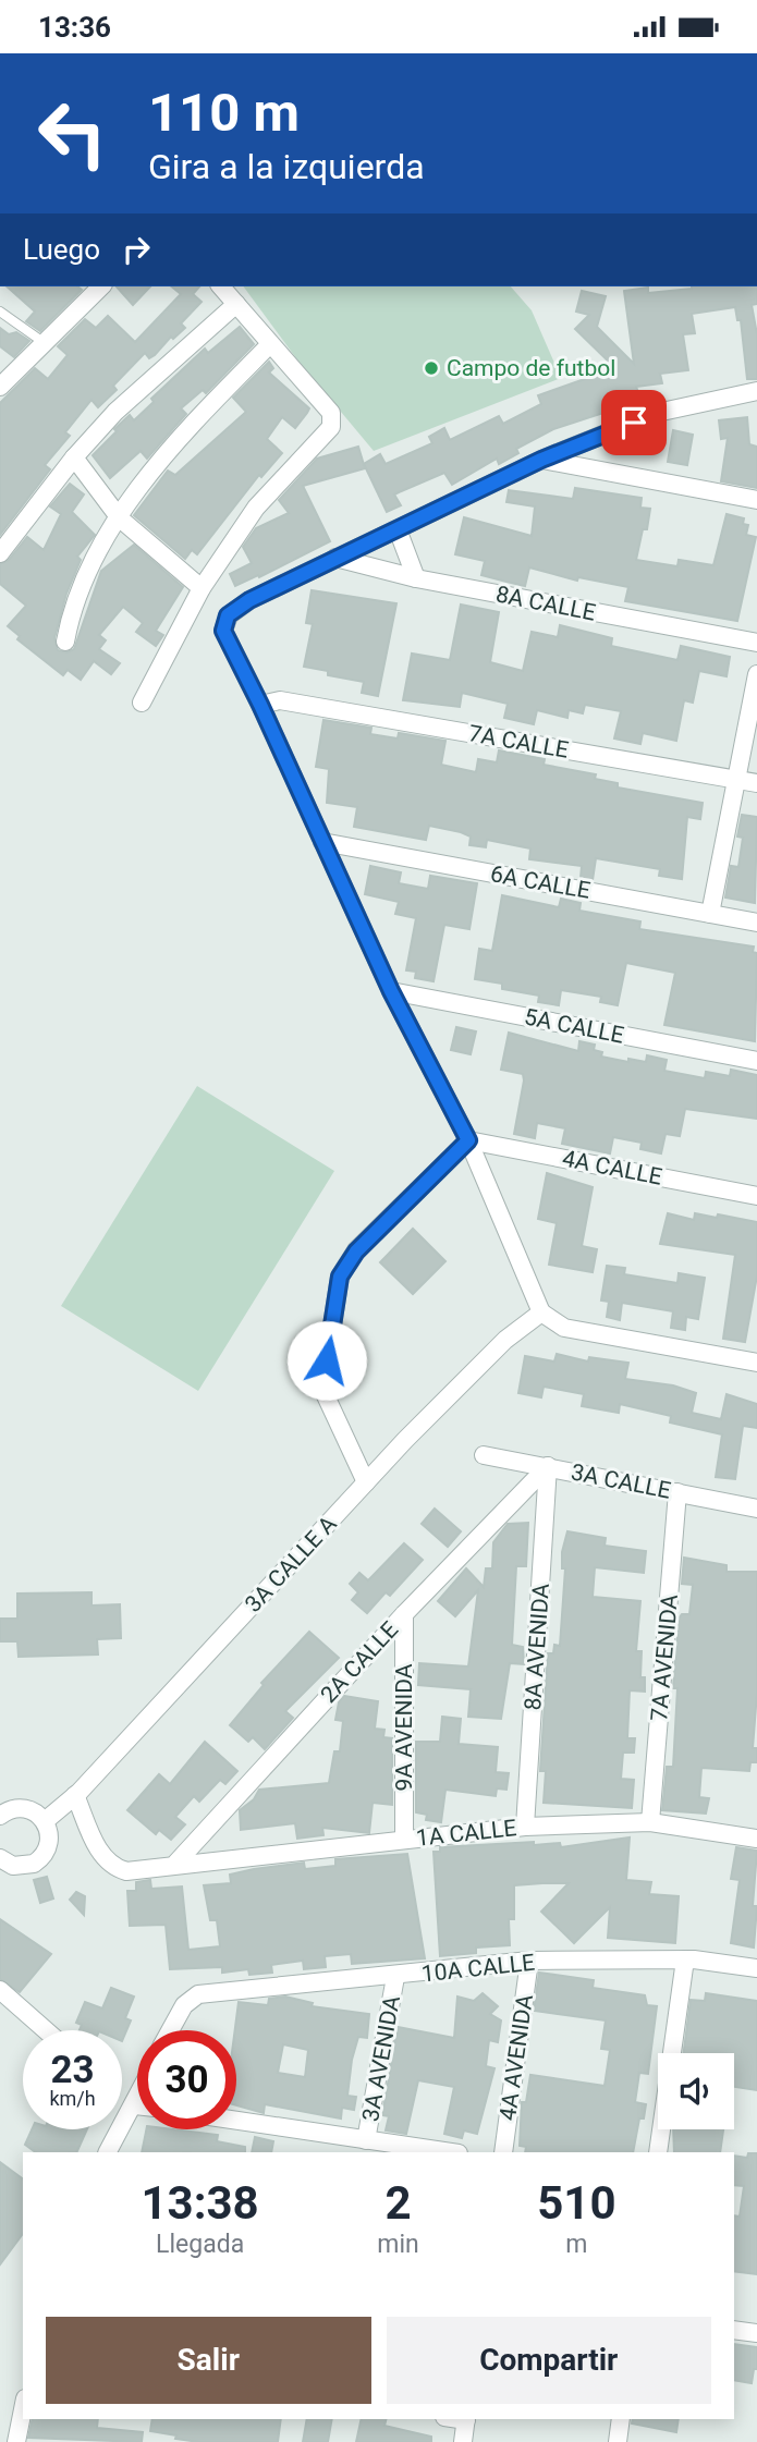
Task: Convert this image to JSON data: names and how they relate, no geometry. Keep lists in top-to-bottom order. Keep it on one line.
{"streets":{"street":["8A CALLE","7A CALLE","6A CALLE","5A CALLE","4A CALLE","3A CALLE","3A CALLE A","8A AVENIDA","7A AVENIDA","2A CALLE","9A AVENIDA","1A CALLE","10A CALLE","4A AVENIDA","3A AVENIDA"]},"crossings":[["3A CALLE","8A AVENIDA"],["3A CALLE","7A AVENIDA"],["3A CALLE","2A CALLE"],["3A CALLE A","1A CALLE"],["8A AVENIDA","2A CALLE"],["8A AVENIDA","1A CALLE"],["7A AVENIDA","1A CALLE"],["2A CALLE","9A AVENIDA"],["2A CALLE","1A CALLE"],["9A AVENIDA","1A CALLE"],["10A CALLE","4A AVENIDA"],["10A CALLE","3A AVENIDA"]],"places":["Campo de futbol"],"page":{"status":"13:36","turn":["110 m","Gira a la izquierda"],"then":"Luego","speed":"23 km/h","limit":"30","eta":["13:38","Llegada","2","min","510","m"],"buttons":["Salir","Compartir"]}}
